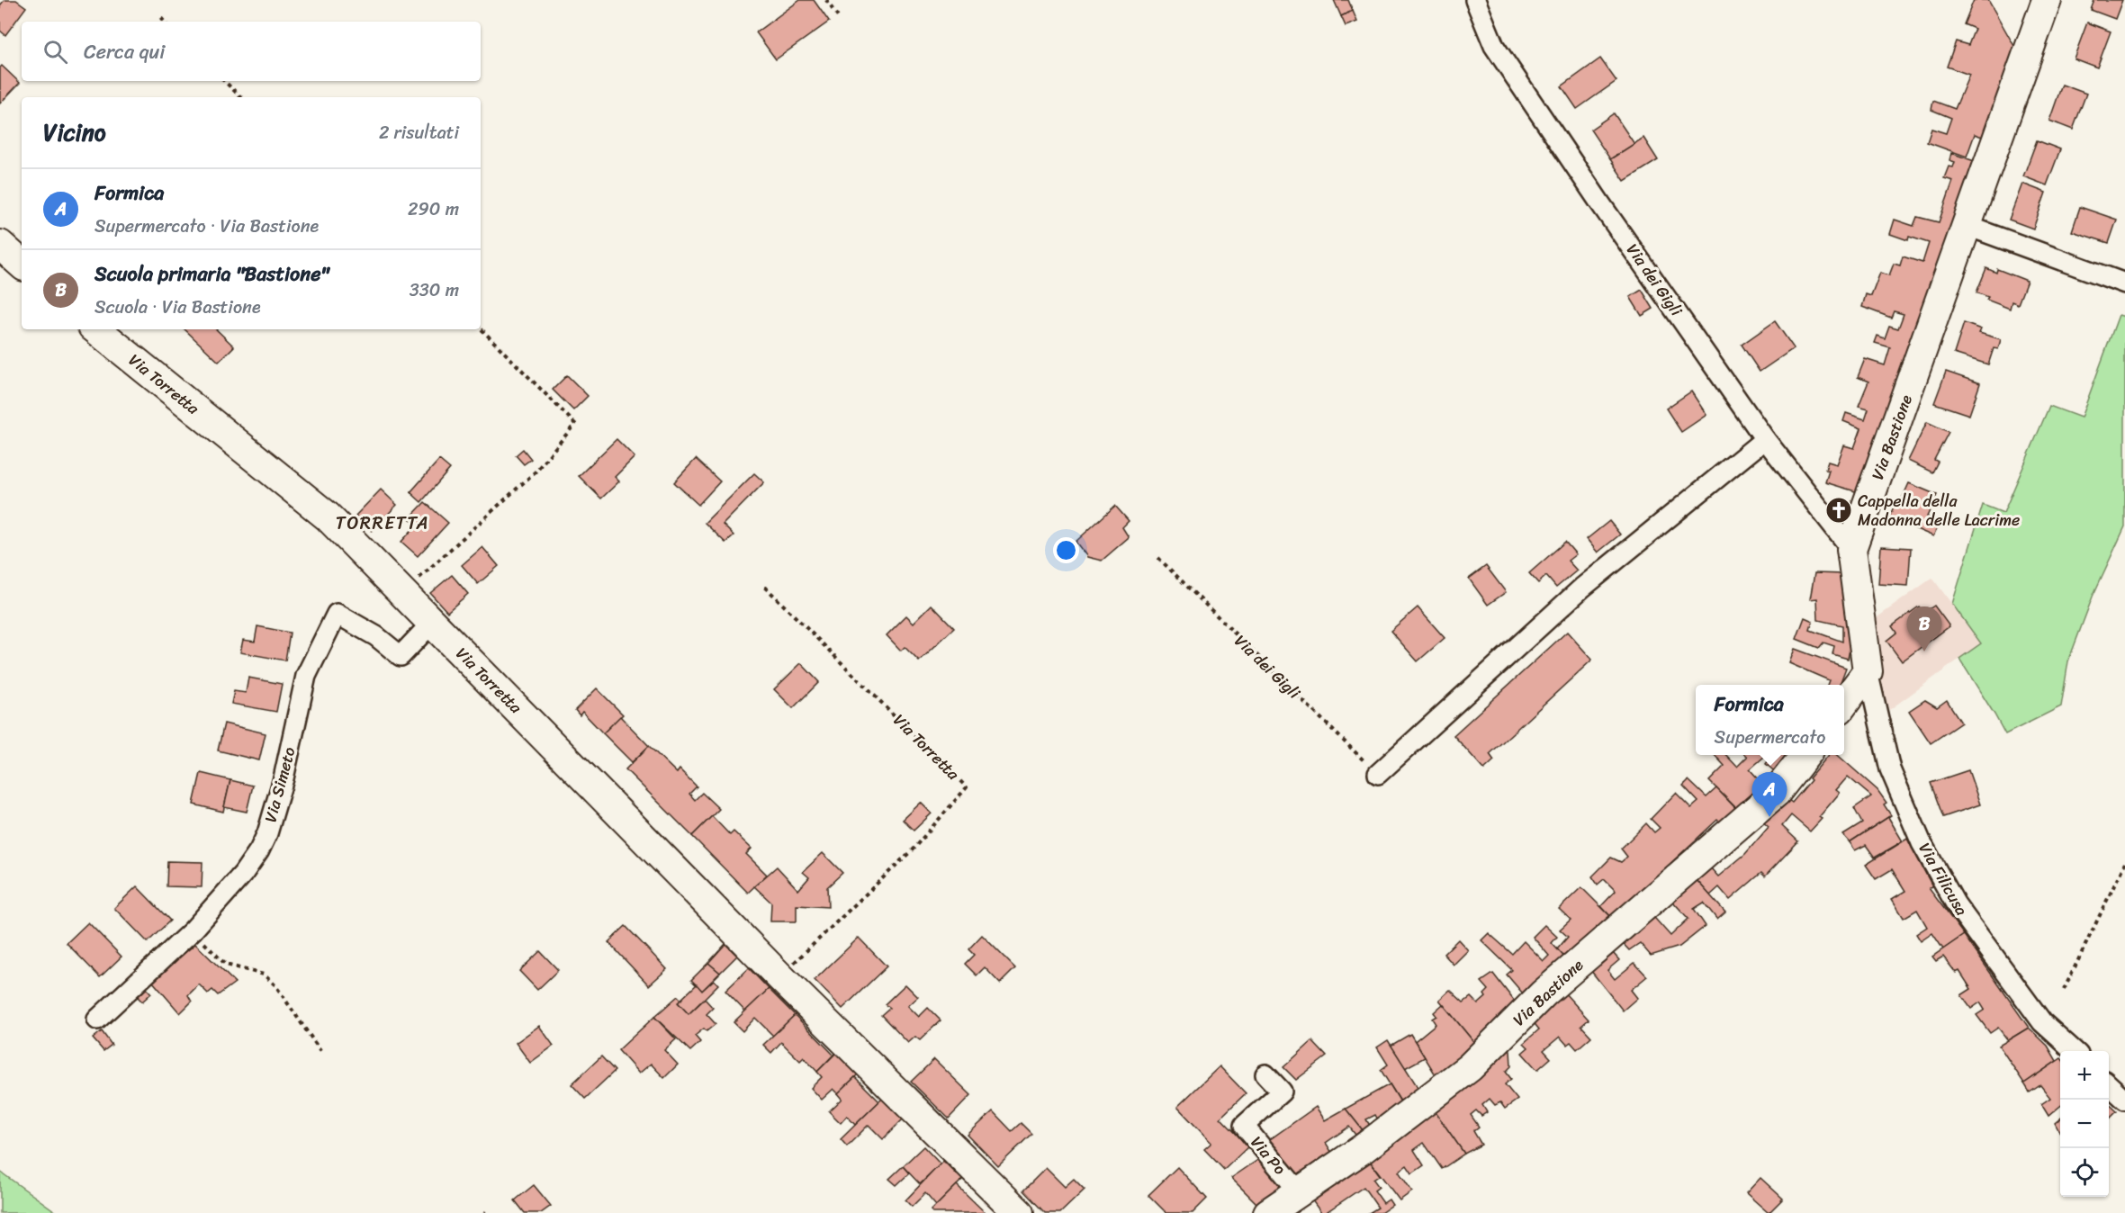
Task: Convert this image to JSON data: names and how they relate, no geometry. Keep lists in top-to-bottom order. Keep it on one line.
{"streets":{"street":["Via dei Gigli","Via Torretta","Via Bastione","Via Simeto","Via Filicusa","Via Po"]},"crossings":[["Via dei Gigli","Via Bastione"],["Via Torretta","Via Simeto"],["Via Bastione","Via Filicusa"],["Via Bastione","Via Po"]],"districts":["TORRETTA"],"places":{"church":["Cappella della Madonna delle Lacrime"]},"page":{"search":"Cerca qui","heading":["Vicino","2 risultati"],"list":[{"mark":"A","name":"Formica","note":"Supermercato · Via Bastione","value":"290 m"},{"mark":"B","name":"Scuola primaria \"Bastione\"","note":"Scuola · Via Bastione","value":"330 m"}],"pins":["B","A"],"popup":["Formica","Supermercato"],"map_buttons":["+","−"]}}
